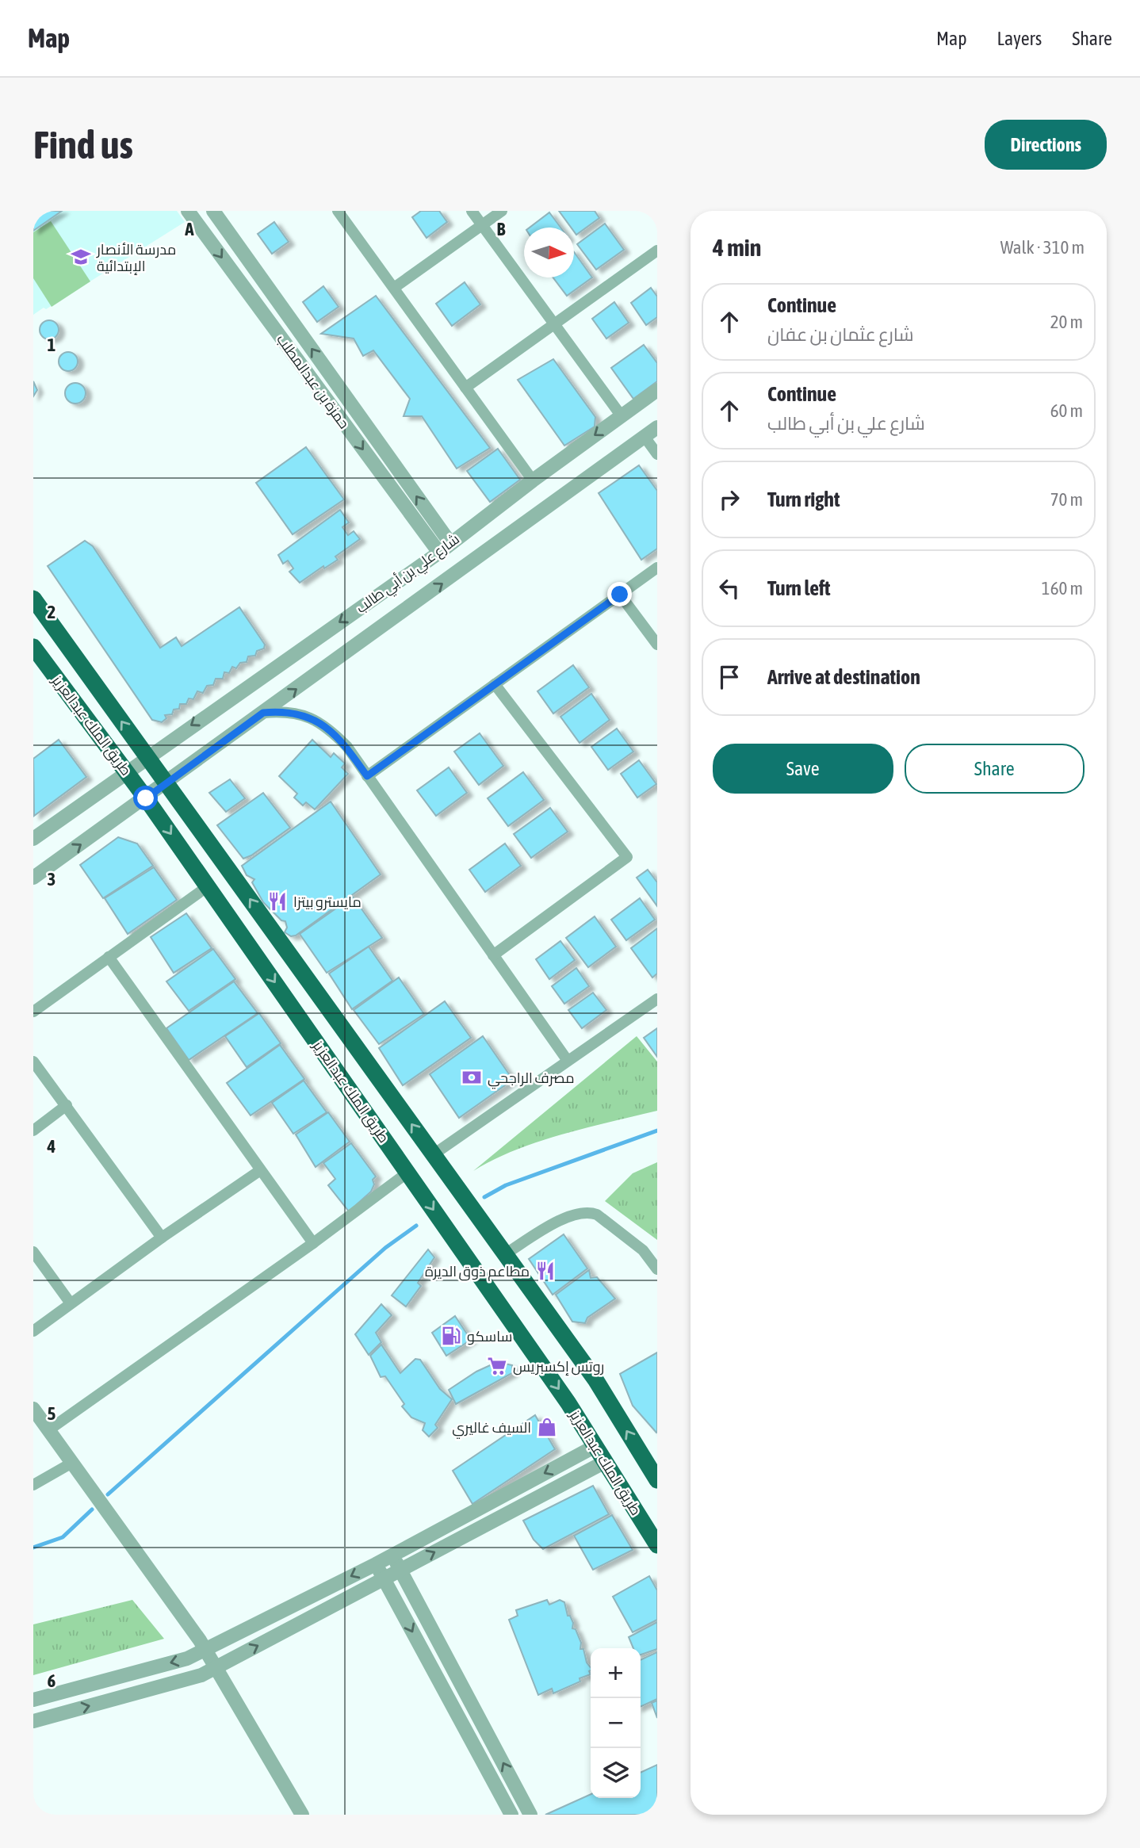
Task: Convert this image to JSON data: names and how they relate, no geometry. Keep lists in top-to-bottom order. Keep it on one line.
{"streets":{"highway":["طريق الملك عبدالعزيز"],"street":["حمزة بن عبدالمطلب","شارع علي بن أبي طالب"]},"crossings":[["حمزة بن عبدالمطلب","شارع علي بن أبي طالب"],["شارع علي بن أبي طالب","طريق الملك عبدالعزيز"]],"places":{"school or university":["مدرسة الأنصار الإبتدائية"],"restaurant":["مايسترو بيتزا","مطاعم ذوق الديرة"],"bank":["مصرف الراجحي"],"fuel station":["ساسكو"],"supermarket":["روتس إكسبريس"],"shop":["السيف غاليري"]},"north":"right","page":{"header":"Map","nav":["Map","Layers","Share"],"buttons":["Directions",["Save","Share"]],"title":"Find us","heading":["4 min","Walk · 310 m"],"list":[["Continue","شارع عثمان بن عفان","20 m"],["Continue","شارع علي بن أبي طالب","60 m"],["Turn right","70 m"],["Turn left","160 m"],"Arrive at destination"],"map_buttons":["+","−"]},"grid":{"columns":["A","B"],"rows":["1","2","3","4","5","6"]}}
